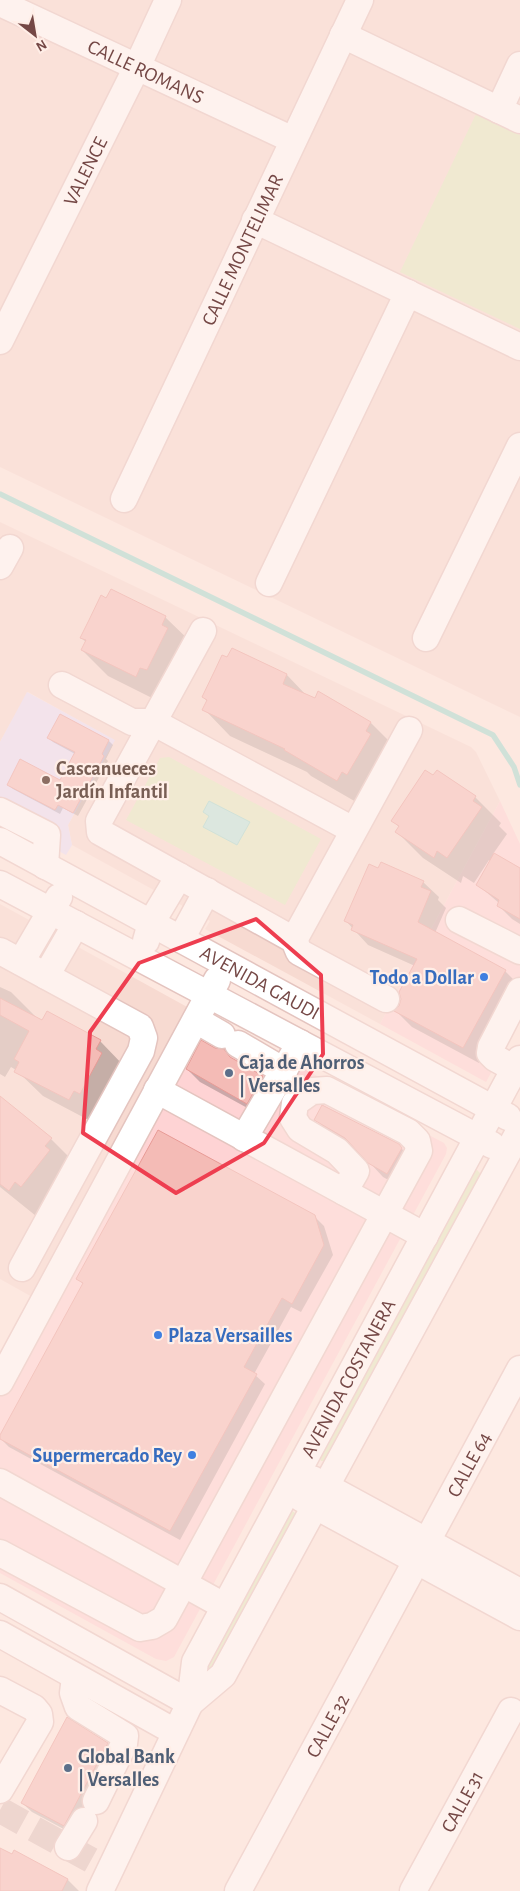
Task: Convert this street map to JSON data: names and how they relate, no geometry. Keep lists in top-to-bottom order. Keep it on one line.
{"streets":{"street":["CALLE ROMANS","VALENCE","CALLE MONTELIMAR","AVENIDA GAUDI","AVENIDA COSTANERA","CALLE 64","CALLE 32","CALLE 31"]},"crossings":[["CALLE ROMANS","VALENCE"],["CALLE ROMANS","CALLE MONTELIMAR"],["AVENIDA GAUDI","AVENIDA COSTANERA"],["CALLE 64","CALLE 32"]],"places":["Cascanueces Jardín Infantil","Todo a Dollar","Caja de Ahorros | Versalles","Plaza Versailles","Supermercado Rey","Global Bank | Versalles"],"north":"bottom right"}
